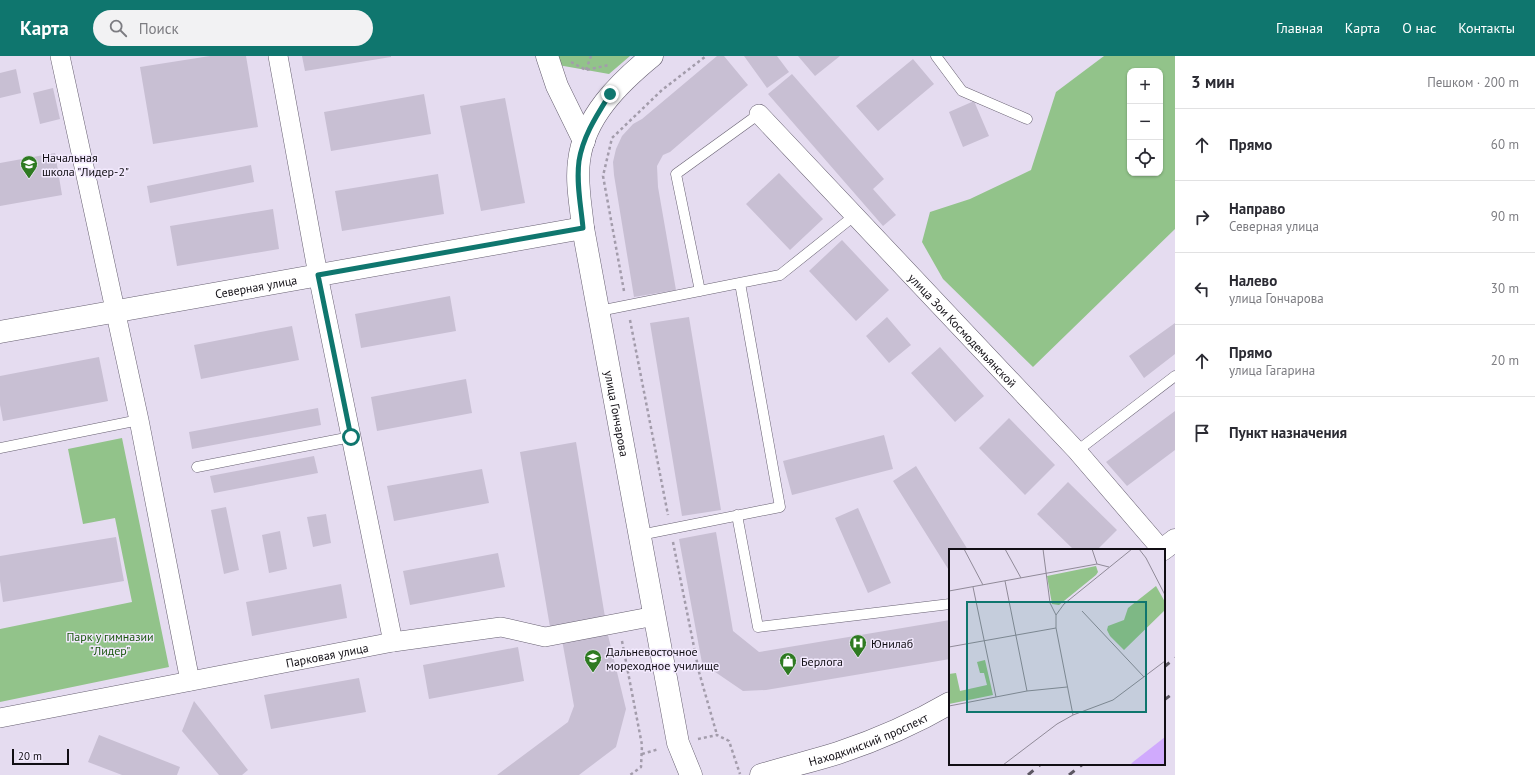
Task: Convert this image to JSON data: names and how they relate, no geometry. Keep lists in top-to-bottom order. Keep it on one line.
{"streets":{"main road":["Северная улица","улица Гончарова","Находкинский проспект"],"street":["улица Зои Космодемьянской","Парковая улица"]},"crossings":[["Северная улица","улица Гончарова"],["улица Гончарова","Парковая улица"]],"parks":["Парк у гимназии \"Лидер\""],"places":{"school or university":["Начальная школа \"Лидер-2\"","Дальневосточное мореходное училище"],"hospital":["Юнилаб"],"shop":["Берлога"]},"scale_bar":"20 m","page":{"header":"Карта","search":"Поиск","nav":["Главная","Карта","О нас","Контакты"],"heading":["3 мин","Пешком · 200 m"],"map_buttons":["+","−"],"list":[["Прямо","60 m"],["Направо","Северная улица","90 m"],["Налево","улица Гончарова","30 m"],["Прямо","улица Гагарина","20 m"],"Пункт назначения"],"scale":"20 m"}}
